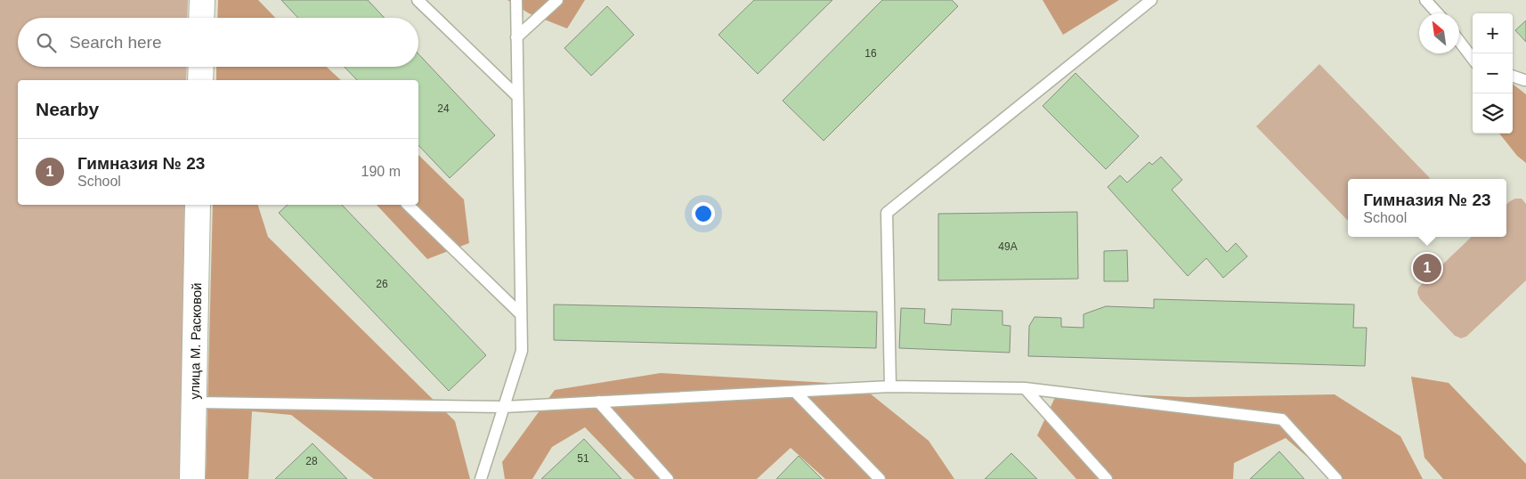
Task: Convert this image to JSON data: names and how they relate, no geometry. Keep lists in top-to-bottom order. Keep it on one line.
{"streets":{"street":["улица М. Расковой"]},"house_numbers":["16","24","49А","26","51","28"],"north":"top left","page":{"map_buttons":["+","−"],"search":"Search here","heading":"Nearby","list":[{"mark":"1","name":"Гимназия № 23","note":"School","value":"190 m"}],"popup":["Гимназия № 23","School"],"pins":"1"}}
